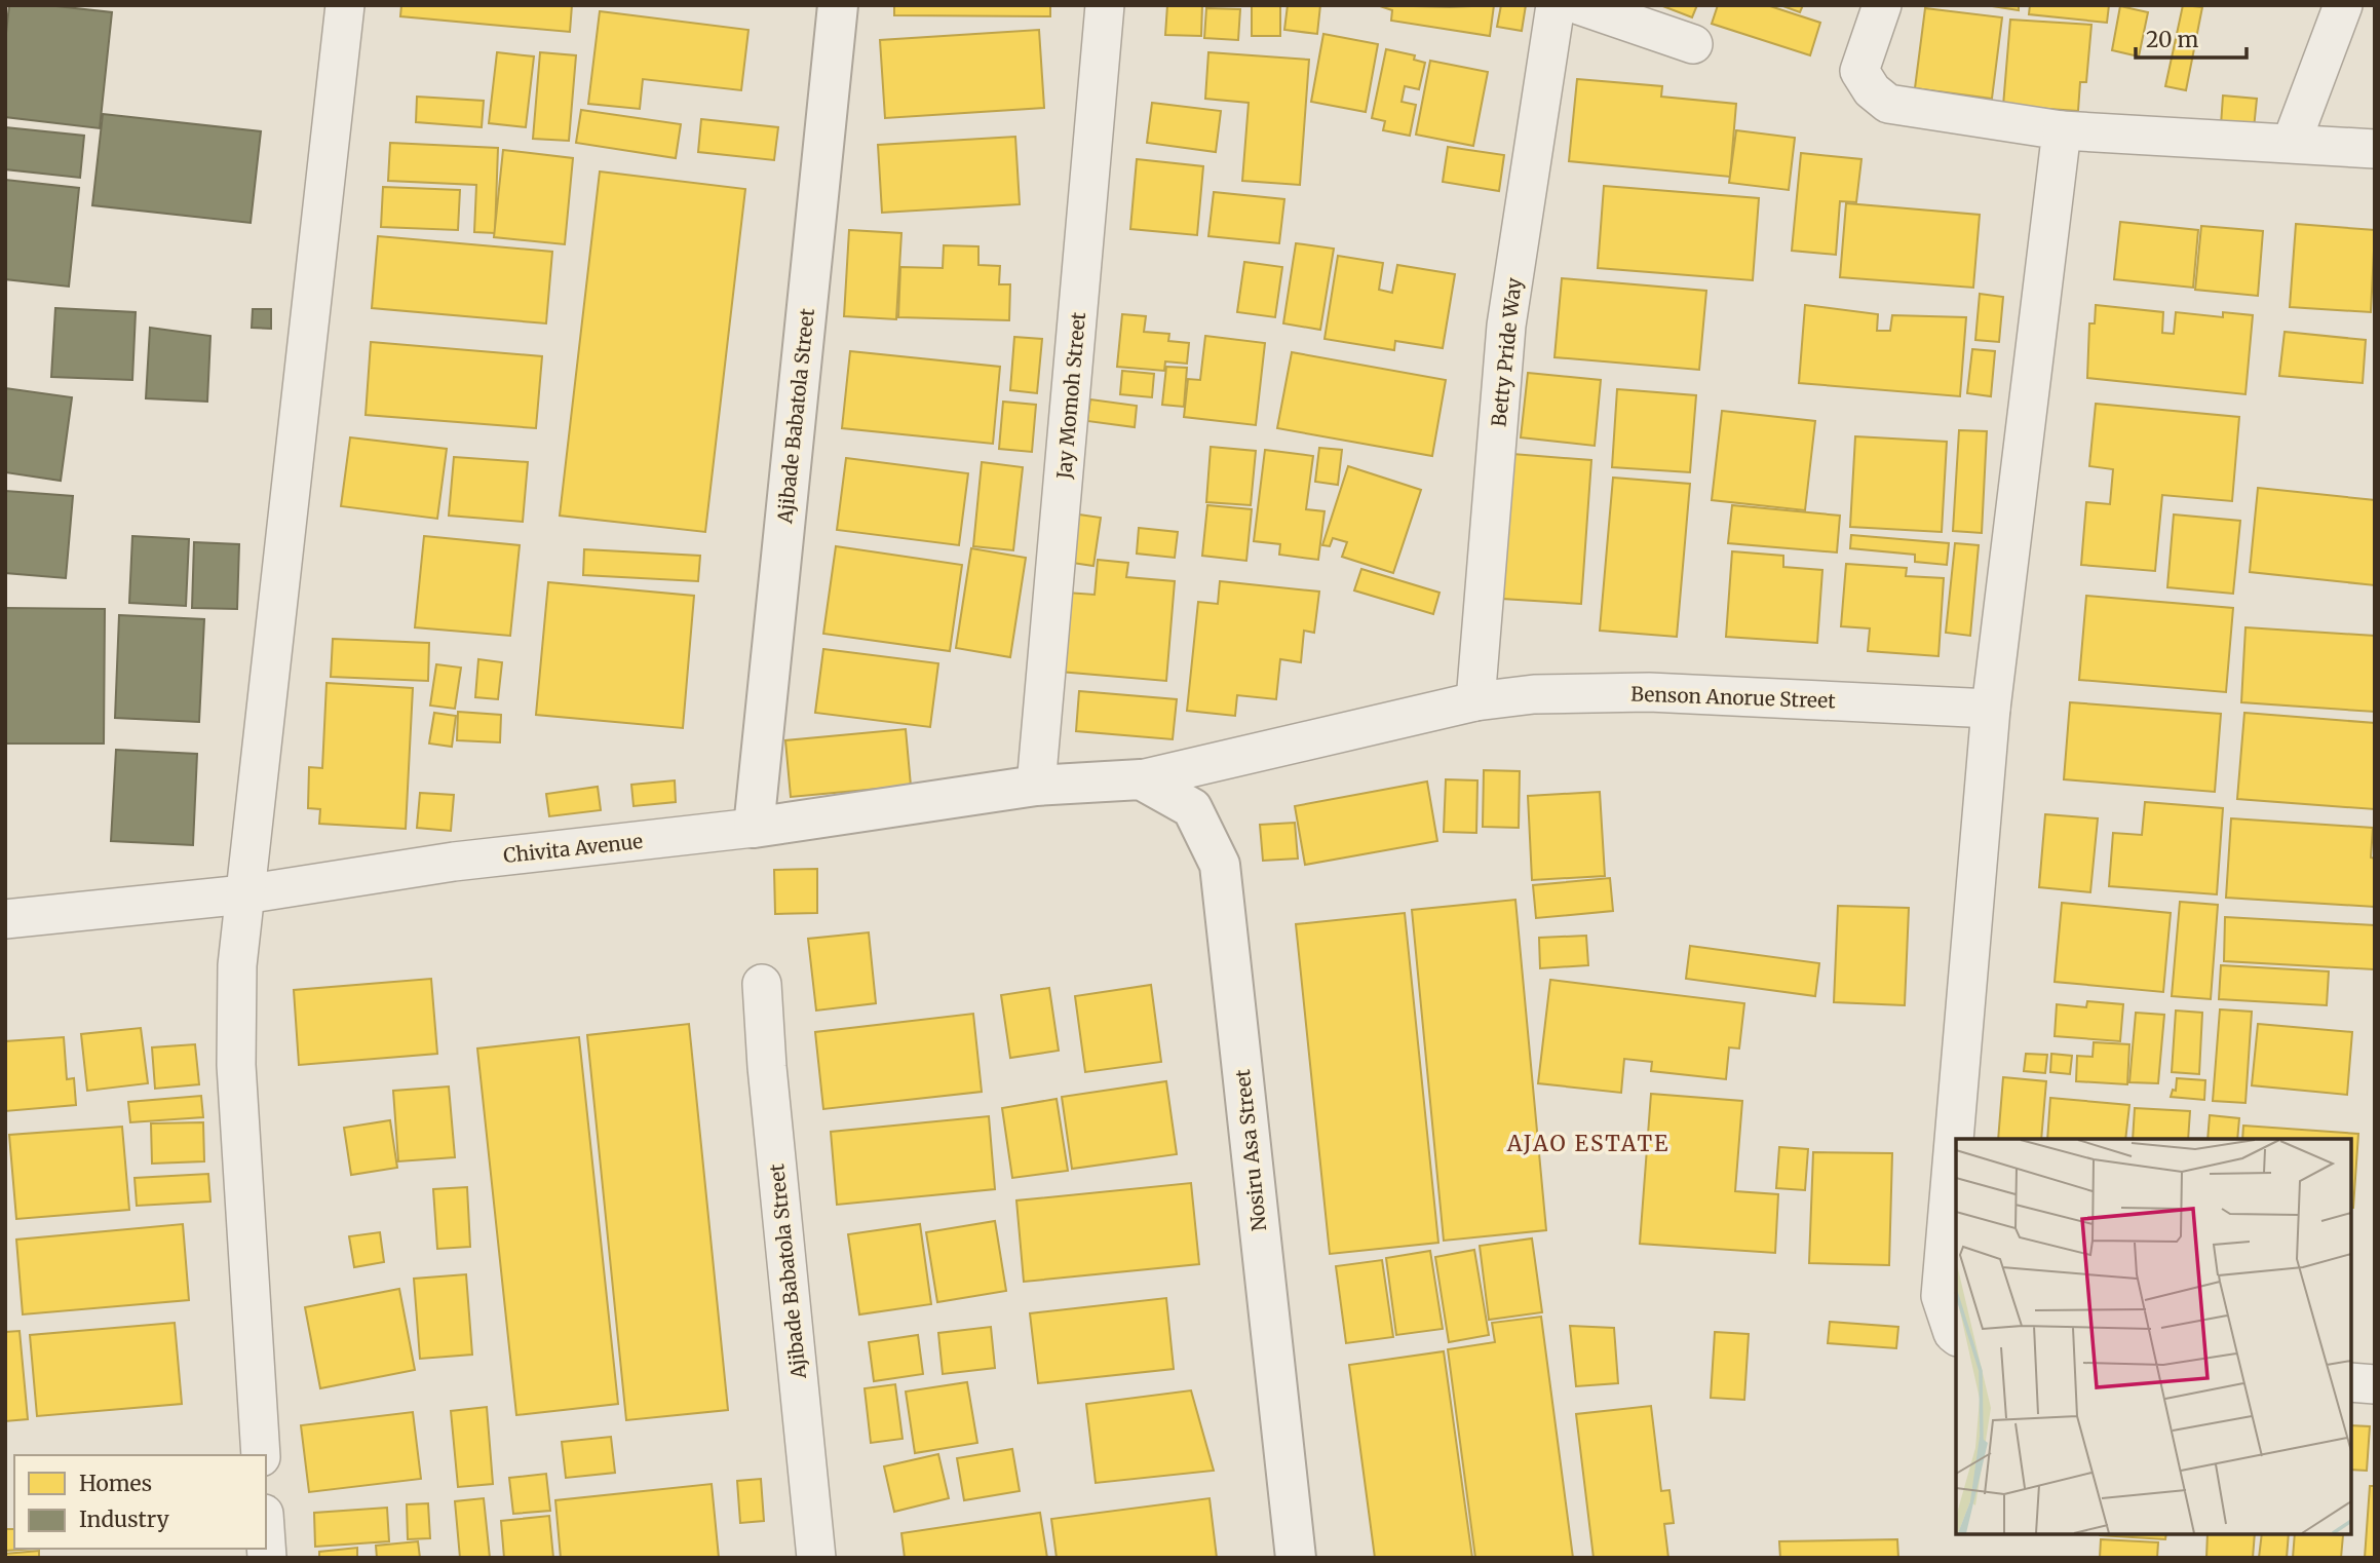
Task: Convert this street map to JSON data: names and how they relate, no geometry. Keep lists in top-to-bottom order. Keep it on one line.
{"streets":{"street":["Betty Pride Way","Jay Momoh Street","Ajibade Babatola Street","Benson Anorue Street","Chivita Avenue","Nosiru Asa Street"]},"crossings":[["Betty Pride Way","Benson Anorue Street"],["Jay Momoh Street","Chivita Avenue"],["Ajibade Babatola Street","Chivita Avenue"],["Benson Anorue Street","Chivita Avenue"],["Benson Anorue Street","Nosiru Asa Street"],["Chivita Avenue","Nosiru Asa Street"]],"districts":["AJAO ESTATE"],"legend":["Homes","Industry"],"scale_bar":"20 m"}
